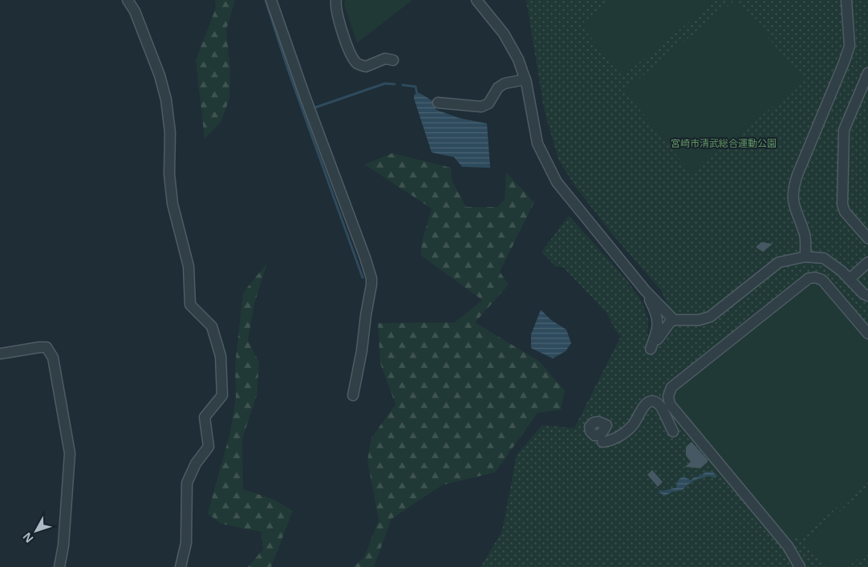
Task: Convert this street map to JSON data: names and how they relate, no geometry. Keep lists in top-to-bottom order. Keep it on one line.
{"parks":["宮崎市清武総合運動公園"],"north":"bottom left"}
